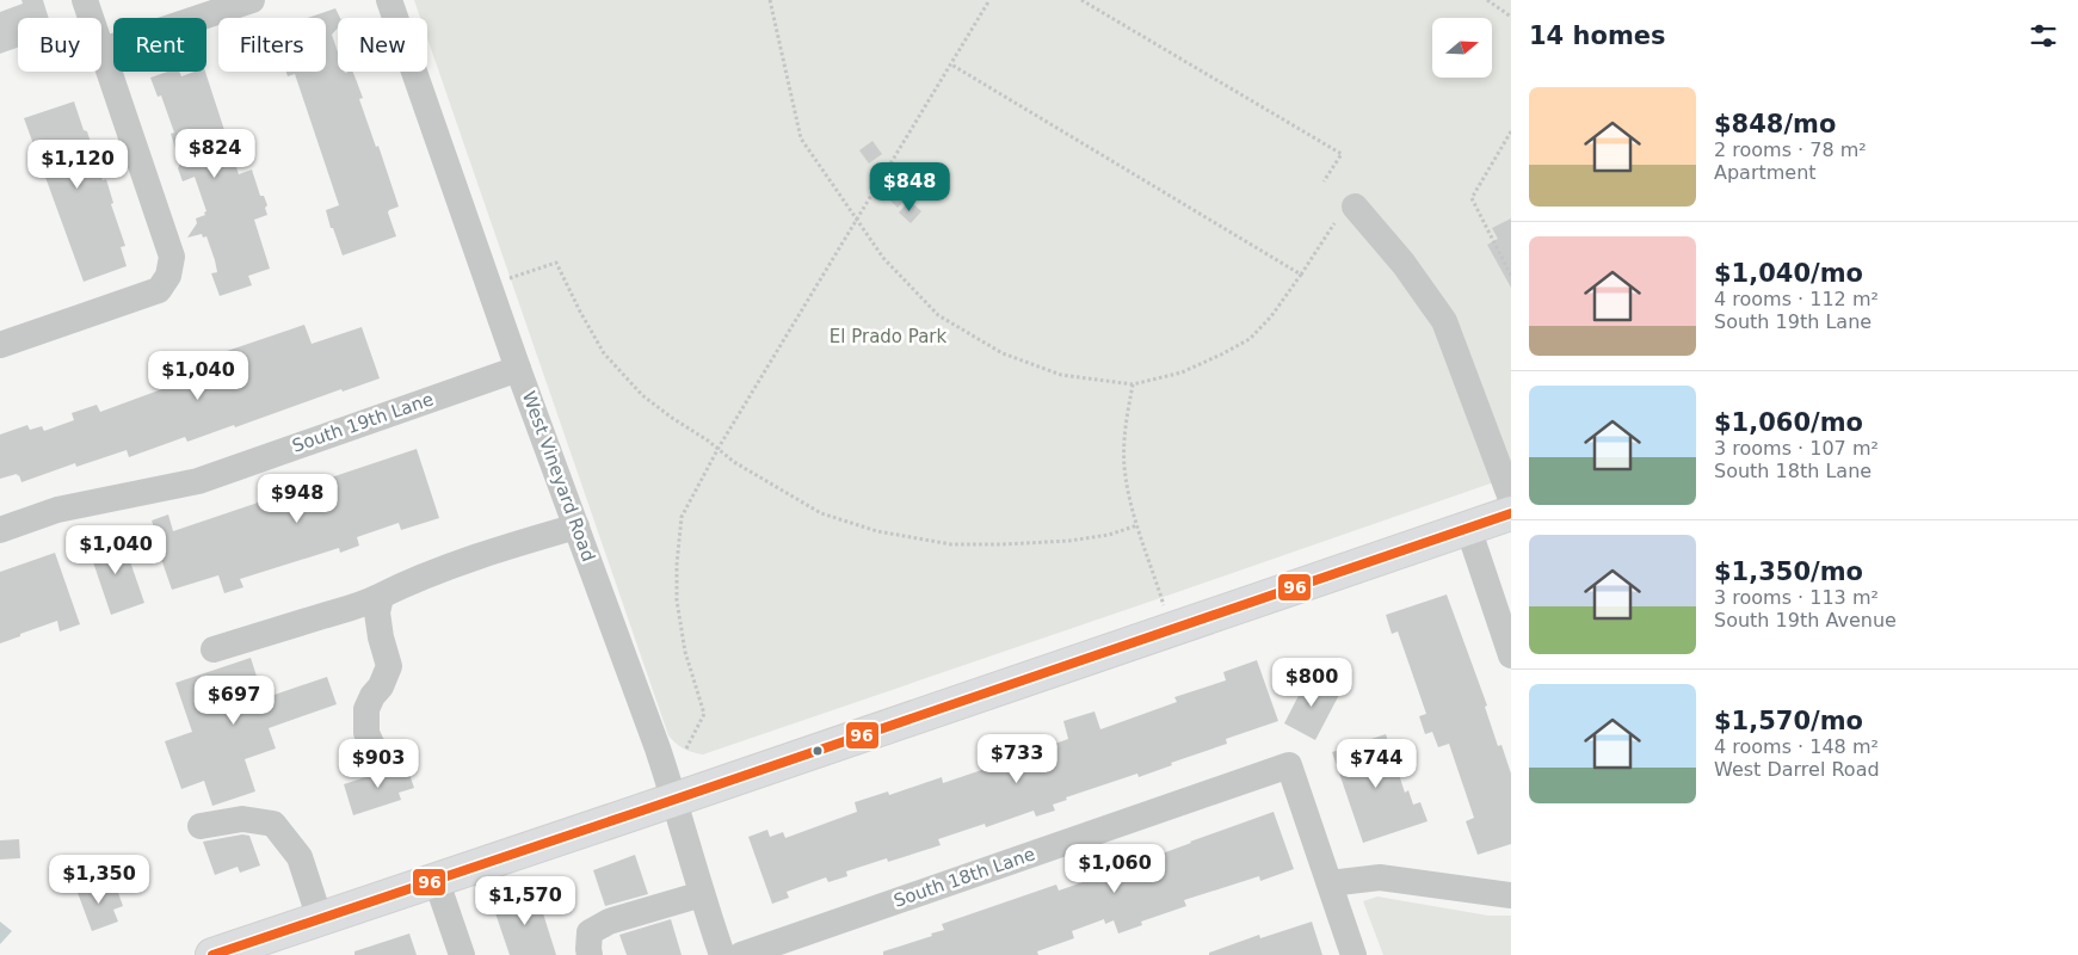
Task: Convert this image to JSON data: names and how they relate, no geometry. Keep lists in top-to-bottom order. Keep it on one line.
{"streets":{"street":["South 19th Lane","West Vineyard Road","South 18th Lane"]},"crossings":[["South 19th Lane","West Vineyard Road"]],"parks":["El Prado Park"],"lines":["transit line 96"],"north":"right","page":{"heading":"14 homes","chip":["Buy","Rent","Filters","New"],"list":[{"name":"$848/mo","note":"2 rooms · 78 m² · Apartment"},{"name":"$1,040/mo","note":"4 rooms · 112 m² · South 19th Lane"},{"name":"$1,060/mo","note":"3 rooms · 107 m² · South 18th Lane"},{"name":"$1,350/mo","note":"3 rooms · 113 m² · South 19th Avenue"},{"name":"$1,570/mo","note":"4 rooms · 148 m² · West Darrel Road"}],"price":["$824","$1,120","$848","$1,040","$948","$1,040","$800","$697","$733","$903","$744","$1,060","$1,350","$1,570"]}}
